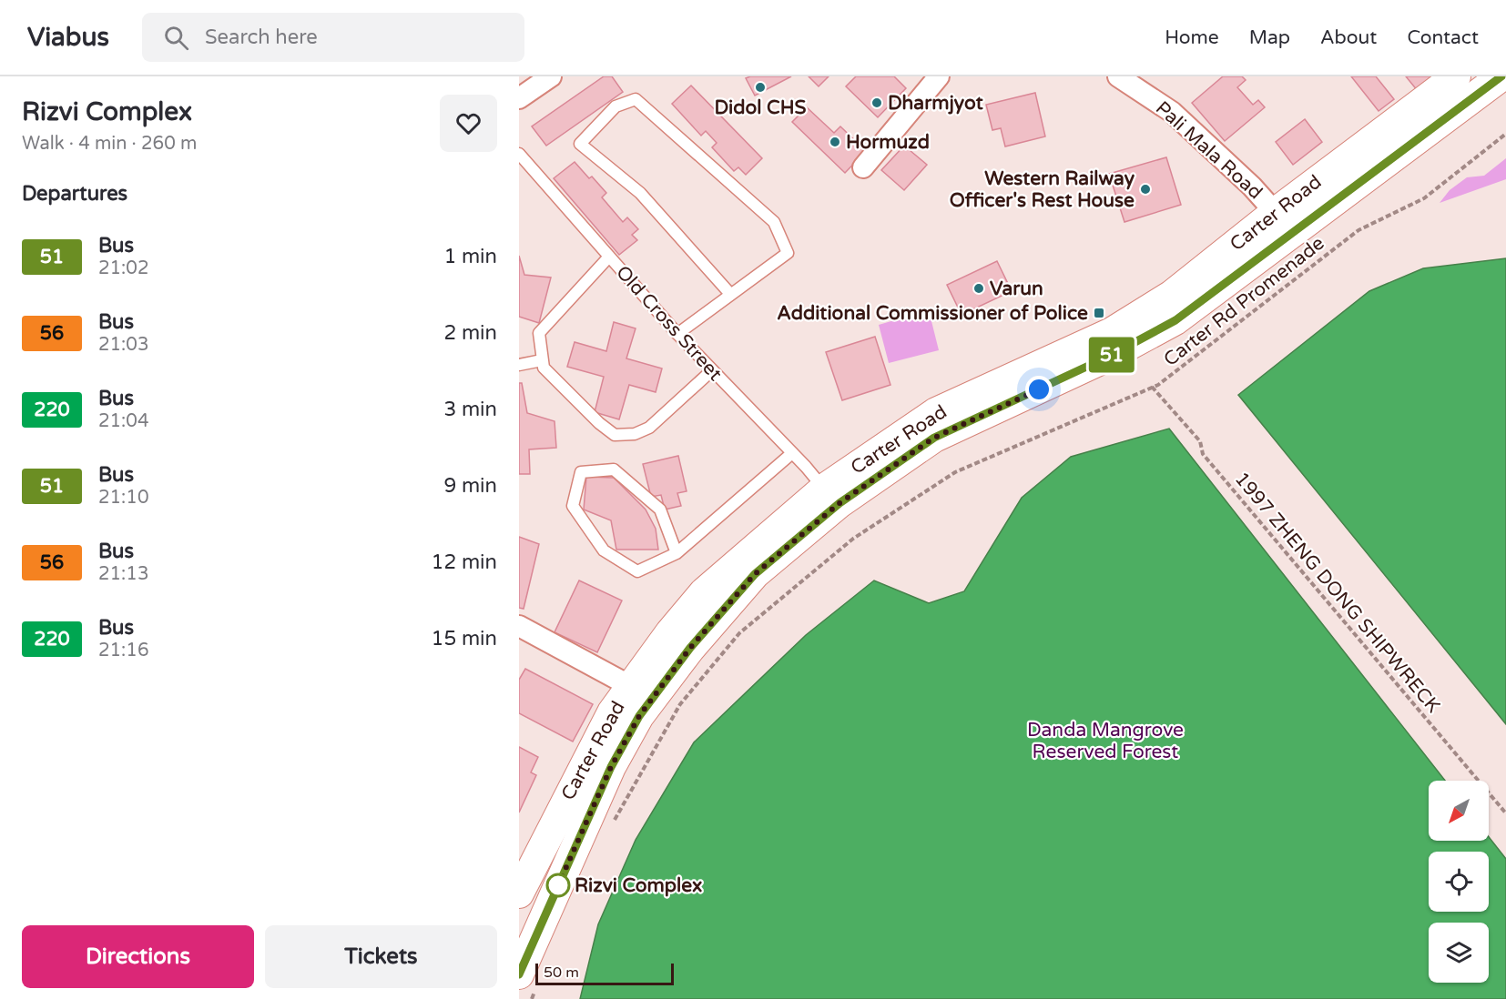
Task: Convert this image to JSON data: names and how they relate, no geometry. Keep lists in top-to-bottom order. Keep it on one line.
{"streets":{"main road":["Carter Road"],"street":["Pali Mala Road"],"lane":["Old Cross Street"],"path":["Carter Rd Promenade","1997 ZHENG DONG SHIPWRECK"]},"crossings":[["Pali Mala Road","Carter Road"],["Carter Road","Old Cross Street"],["Carter Rd Promenade","1997 ZHENG DONG SHIPWRECK"]],"parks":["Danda Mangrove Reserved Forest"],"places":{"other":["Didol CHS","Dharmjyot","Hormuzd","Western Railway Officer's Rest House","Varun","Rizvi Complex"],"transit":["Additional Commissioner of Police"]},"lines":["bus line 51"],"scale_bar":"50 m","north":"bottom left","page":{"header":"Viabus","search":"Search here","nav":["Home","Map","About","Contact"],"heading":[["Rizvi Complex","Walk · 4 min · 260 m"],"Departures"],"on_map":"51","list":[{"mark":"51","name":"Bus","note":"21:02","value":"1 min"},{"mark":"56","name":"Bus","note":"21:03","value":"2 min"},{"mark":"220","name":"Bus","note":"21:04","value":"3 min"},{"mark":"51","name":"Bus","note":"21:10","value":"9 min"},{"mark":"56","name":"Bus","note":"21:13","value":"12 min"},{"mark":"220","name":"Bus","note":"21:16","value":"15 min"}],"buttons":["Directions","Tickets"],"scale":"50 m"}}
